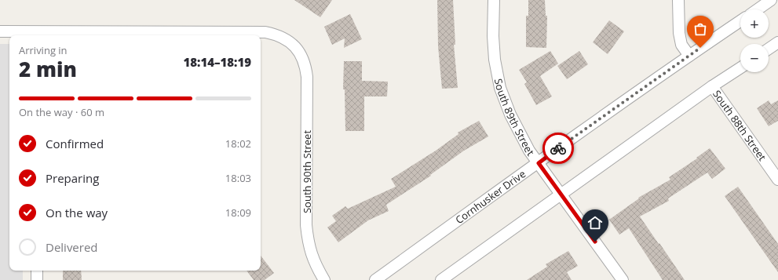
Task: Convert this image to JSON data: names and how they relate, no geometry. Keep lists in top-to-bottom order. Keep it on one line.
{"streets":{"street":["South 89th Street","South 88th Street","South 90th Street","Cornhusker Drive"]},"crossings":[["South 89th Street","Cornhusker Drive"]],"page":{"map_buttons":["+","−"],"heading":["2 min","Arriving in","18:14–18:19"],"bar":"On the way · 60 m","list":[["Confirmed","18:02"],["Preparing","18:03"],["On the way","18:09"],"Delivered"]}}
